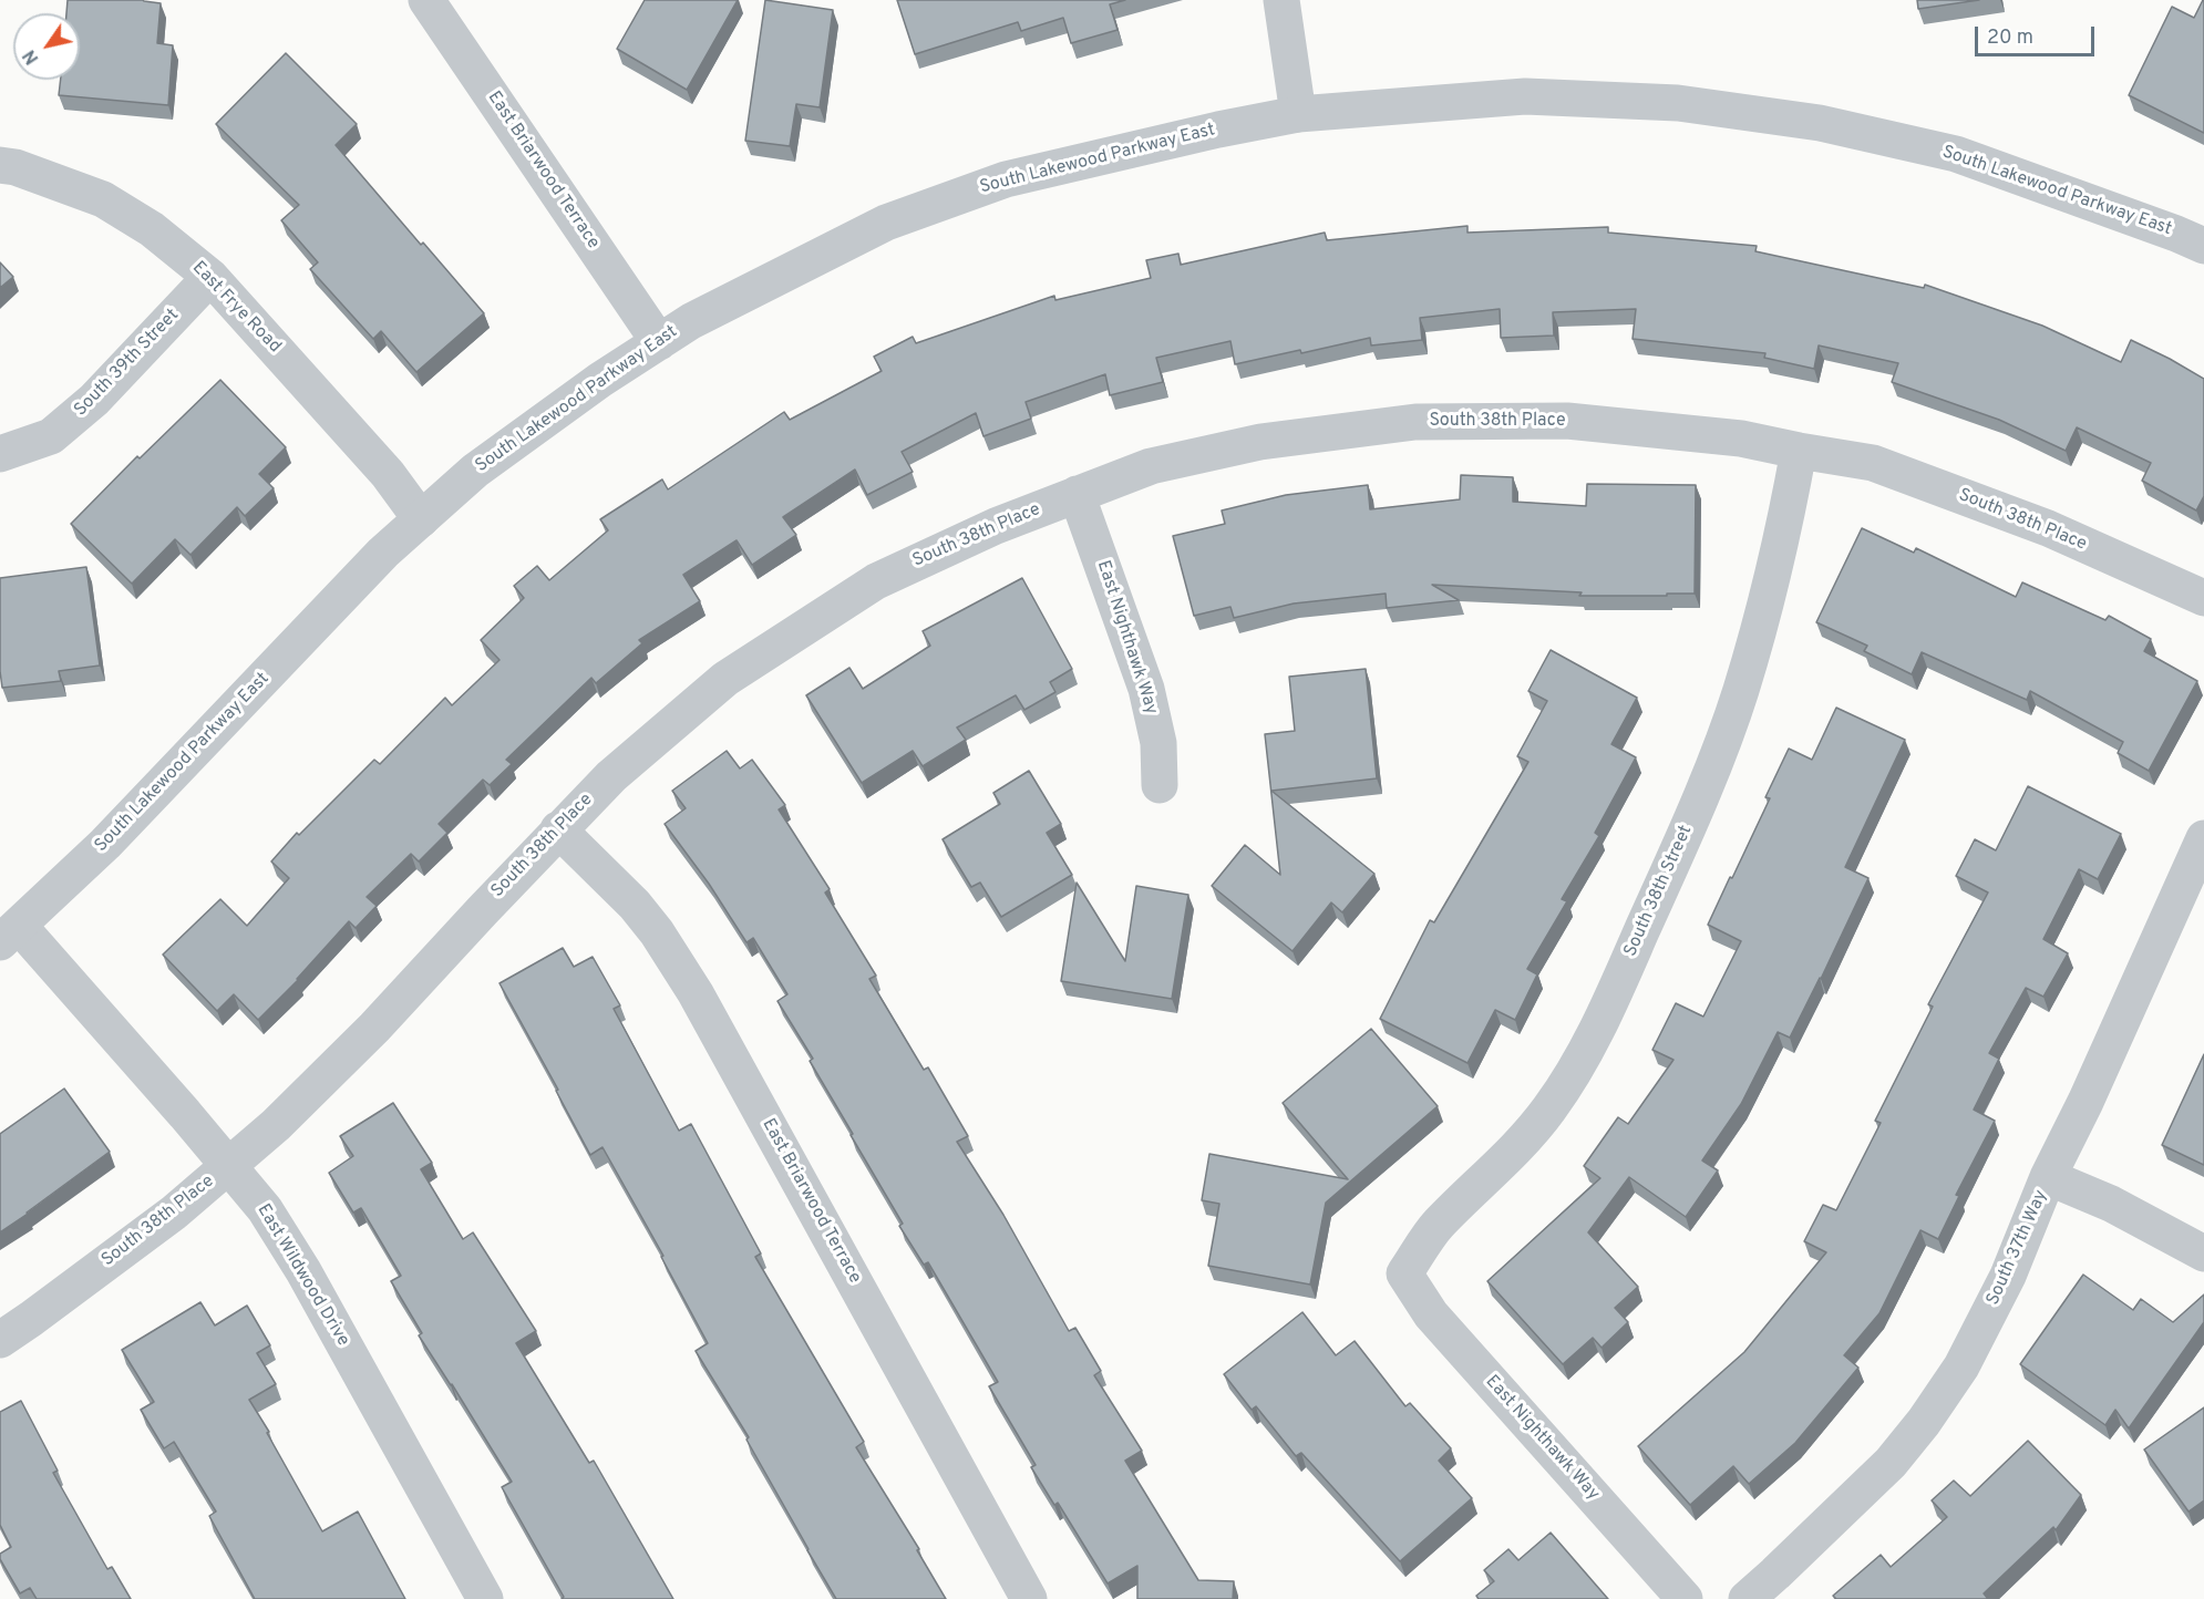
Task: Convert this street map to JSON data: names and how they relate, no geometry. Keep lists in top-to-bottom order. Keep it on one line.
{"streets":{"street":["South Lakewood Parkway East","East Briarwood Terrace","East Frye Road","South 39th Street","South 38th Place","East Nighthawk Way","South 38th Street","South 37th Way","East Wildwood Drive"]},"crossings":[["South Lakewood Parkway East","East Briarwood Terrace"],["South Lakewood Parkway East","East Frye Road"],["South Lakewood Parkway East","East Wildwood Drive"],["East Briarwood Terrace","South 38th Place"],["East Frye Road","South 39th Street"],["South 38th Place","East Nighthawk Way"],["South 38th Place","South 38th Street"],["South 38th Place","East Wildwood Drive"],["East Nighthawk Way","South 38th Street"]],"scale_bar":"20 m","north":"bottom left"}
